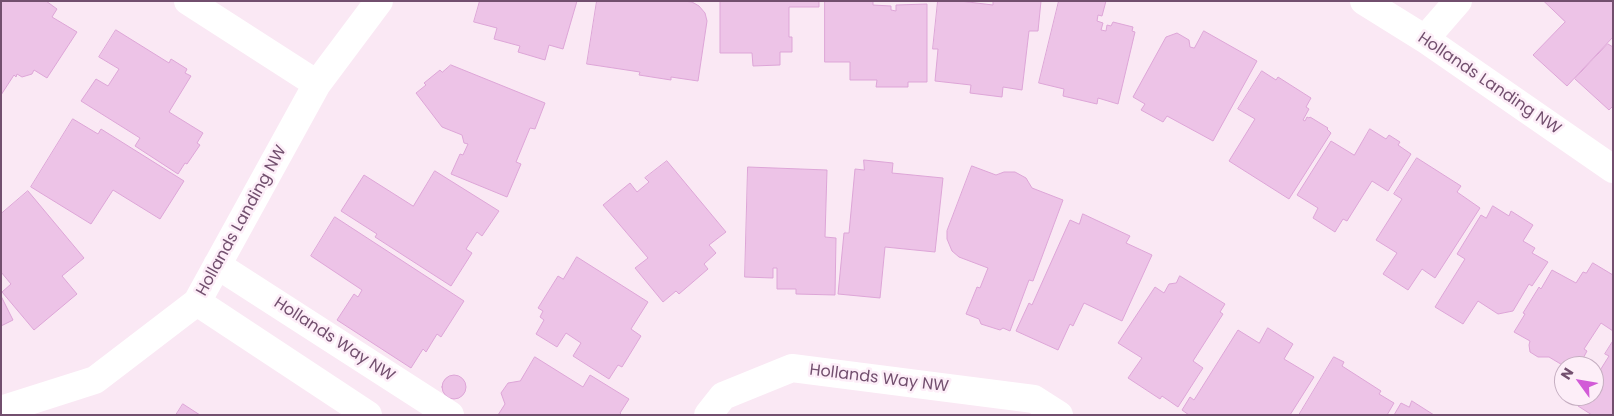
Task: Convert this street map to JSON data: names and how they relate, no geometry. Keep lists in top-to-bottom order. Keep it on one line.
{"streets":{"street":["Hollands Landing NW","Hollands Way NW"]},"crossings":[["Hollands Landing NW","Hollands Way NW"]],"north":"top left"}
